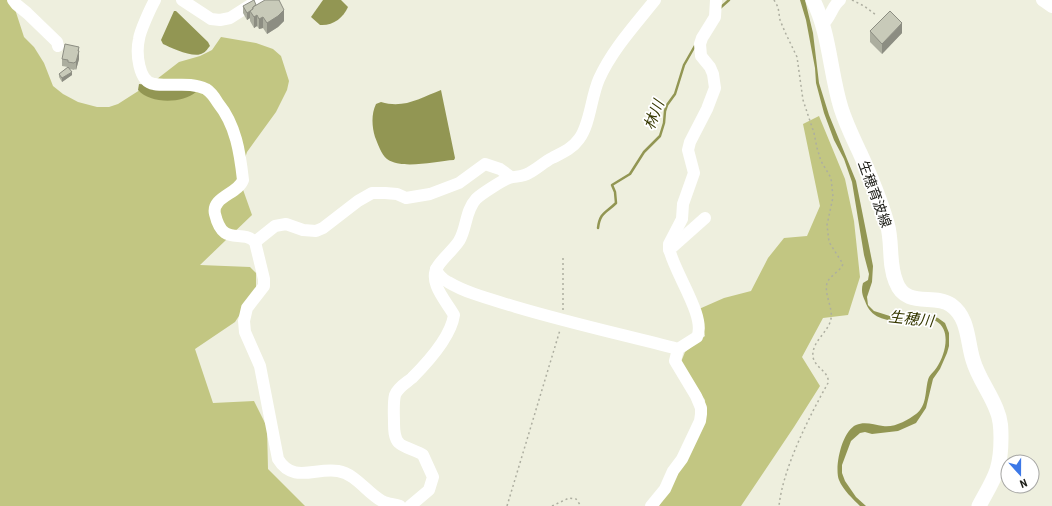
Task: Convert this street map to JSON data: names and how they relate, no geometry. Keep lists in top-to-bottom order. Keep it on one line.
{"streets":{"main road":["生穂育波線"]},"water":["林川","生穂川"],"north":"bottom"}
